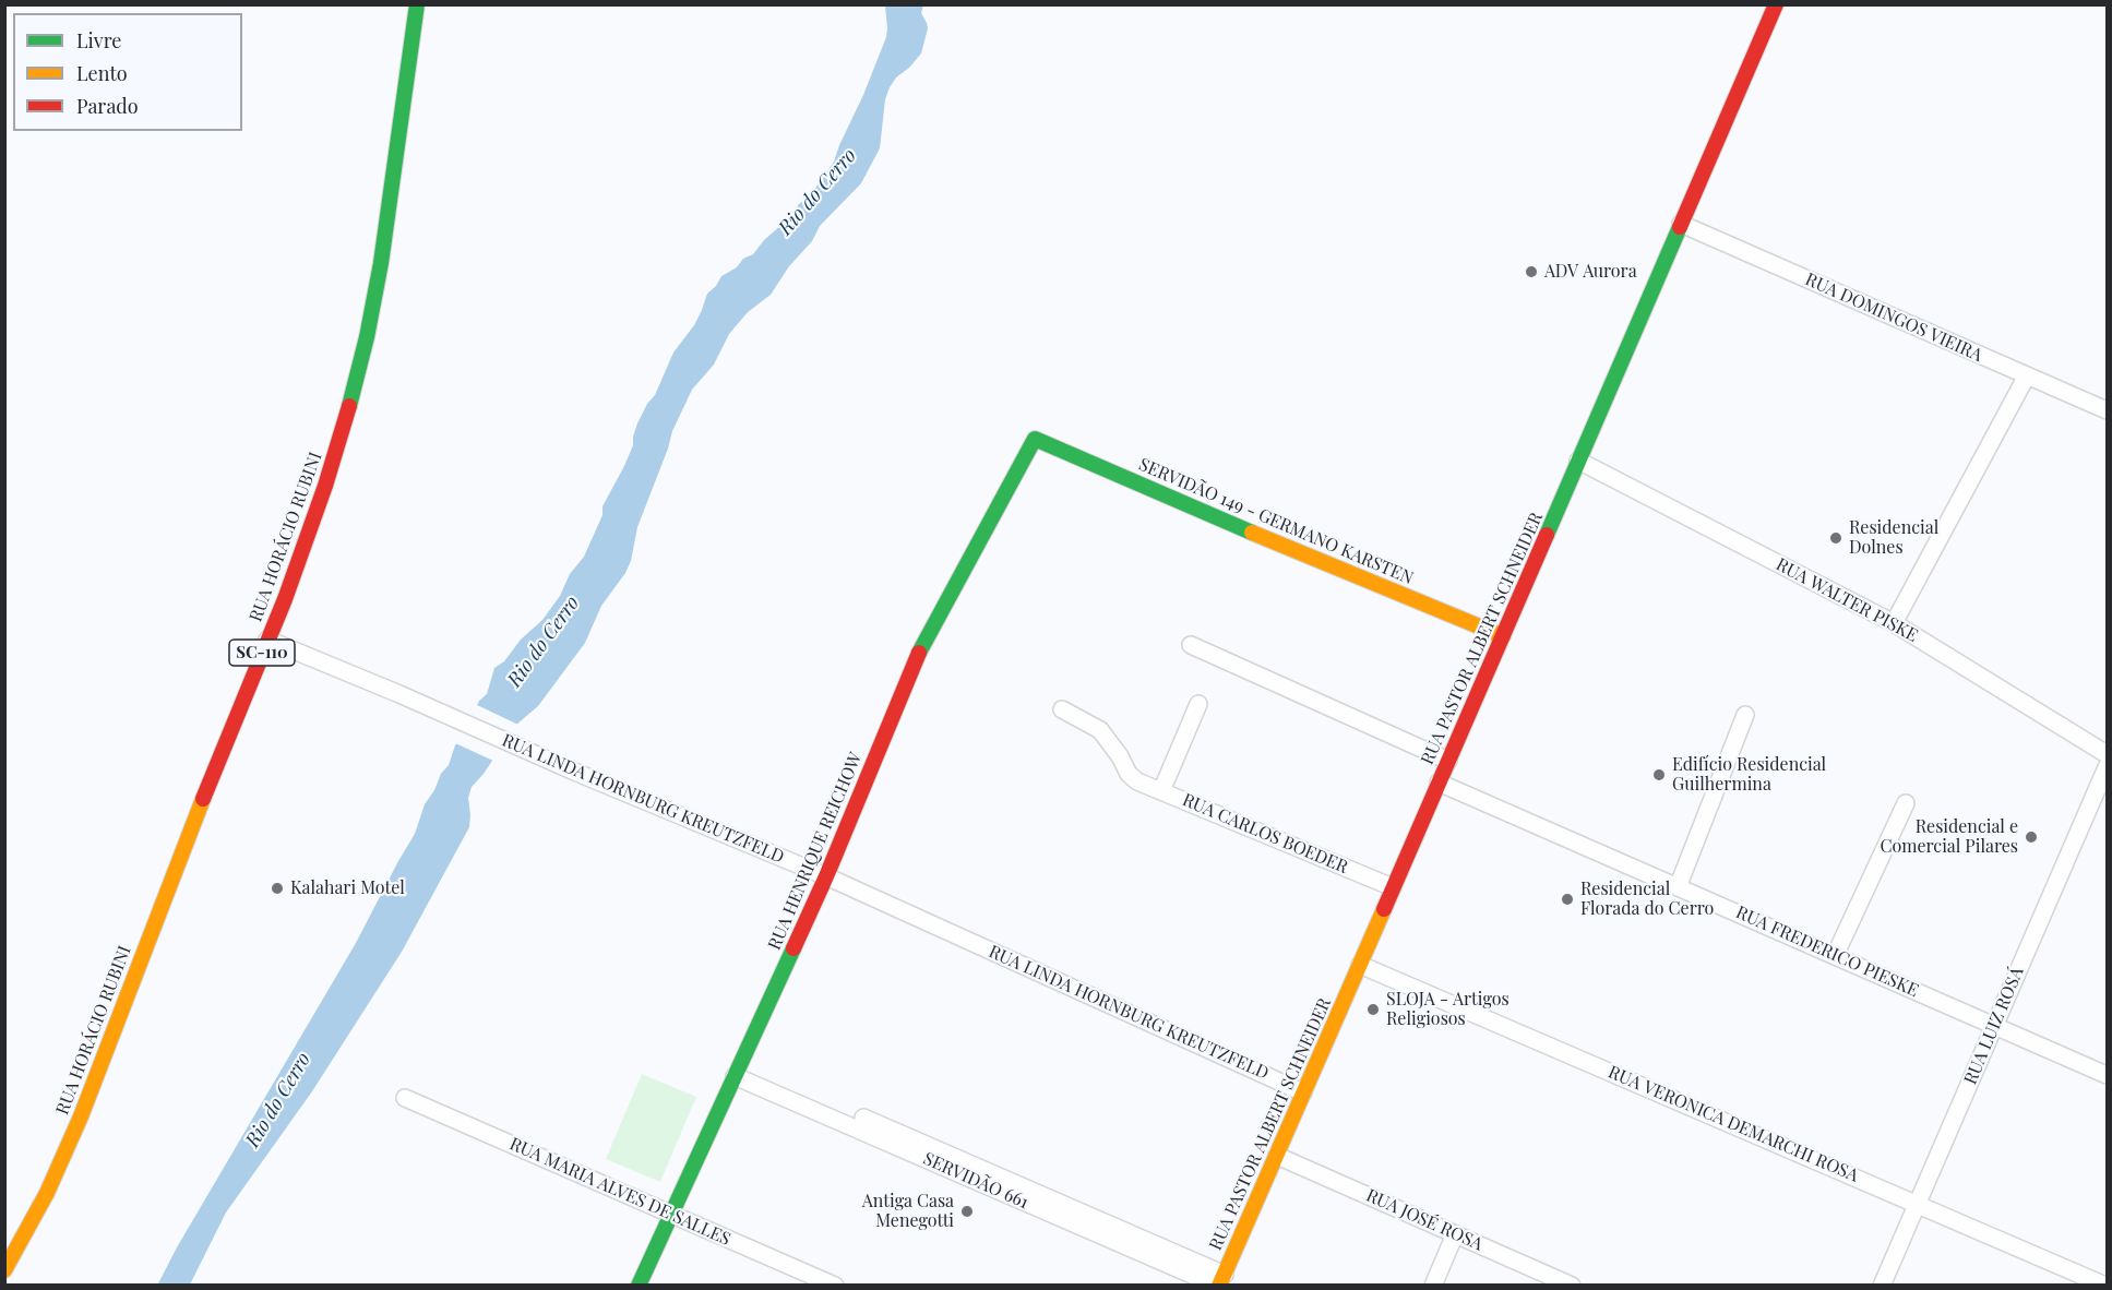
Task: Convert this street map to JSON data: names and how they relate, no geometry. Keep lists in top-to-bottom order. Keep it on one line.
{"streets":{"main road":["SERVIDÃO 149 - GERMANO KARSTEN","RUA HORÁCIO RUBINI","RUA PASTOR ALBERT SCHNEIDER","SC-110","RUA HENRIQUE REICHOW"],"street":["RUA DOMINGOS VIEIRA","RUA WALTER PISKE","RUA LINDA HORNBURG KREUTZFELD","RUA CARLOS BOEDER","RUA FREDERICO PIESKE","RUA LUIZ ROSÁ","RUA VERONICA DEMARCHI ROSA","SERVIDÃO 661","RUA MARIA ALVES DE SALLES","RUA JOSÉ ROSA"]},"crossings":[["RUA DOMINGOS VIEIRA","RUA PASTOR ALBERT SCHNEIDER"],["SERVIDÃO 149 - GERMANO KARSTEN","RUA PASTOR ALBERT SCHNEIDER"],["SERVIDÃO 149 - GERMANO KARSTEN","RUA HENRIQUE REICHOW"],["RUA HORÁCIO RUBINI","RUA LINDA HORNBURG KREUTZFELD"],["RUA WALTER PISKE","RUA PASTOR ALBERT SCHNEIDER"],["RUA PASTOR ALBERT SCHNEIDER","RUA LINDA HORNBURG KREUTZFELD"],["RUA PASTOR ALBERT SCHNEIDER","RUA CARLOS BOEDER"],["RUA PASTOR ALBERT SCHNEIDER","RUA FREDERICO PIESKE"],["RUA PASTOR ALBERT SCHNEIDER","RUA VERONICA DEMARCHI ROSA"],["RUA PASTOR ALBERT SCHNEIDER","SERVIDÃO 661"],["RUA PASTOR ALBERT SCHNEIDER","RUA JOSÉ ROSA"],["RUA LINDA HORNBURG KREUTZFELD","RUA HENRIQUE REICHOW"],["RUA HENRIQUE REICHOW","SERVIDÃO 661"],["RUA HENRIQUE REICHOW","RUA MARIA ALVES DE SALLES"],["RUA FREDERICO PIESKE","RUA LUIZ ROSÁ"],["RUA LUIZ ROSÁ","RUA VERONICA DEMARCHI ROSA"]],"water":["Rio do Cerro"],"places":["ADV Aurora","Residencial Dolnes","Edifício Residencial Guilhermina","Residencial e Comercial Pilares","Kalahari Motel","Residencial Florada do Cerro","SLOJA - Artigos Religiosos","Antiga Casa Menegotti"],"legend":["Livre","Lento","Parado"]}
